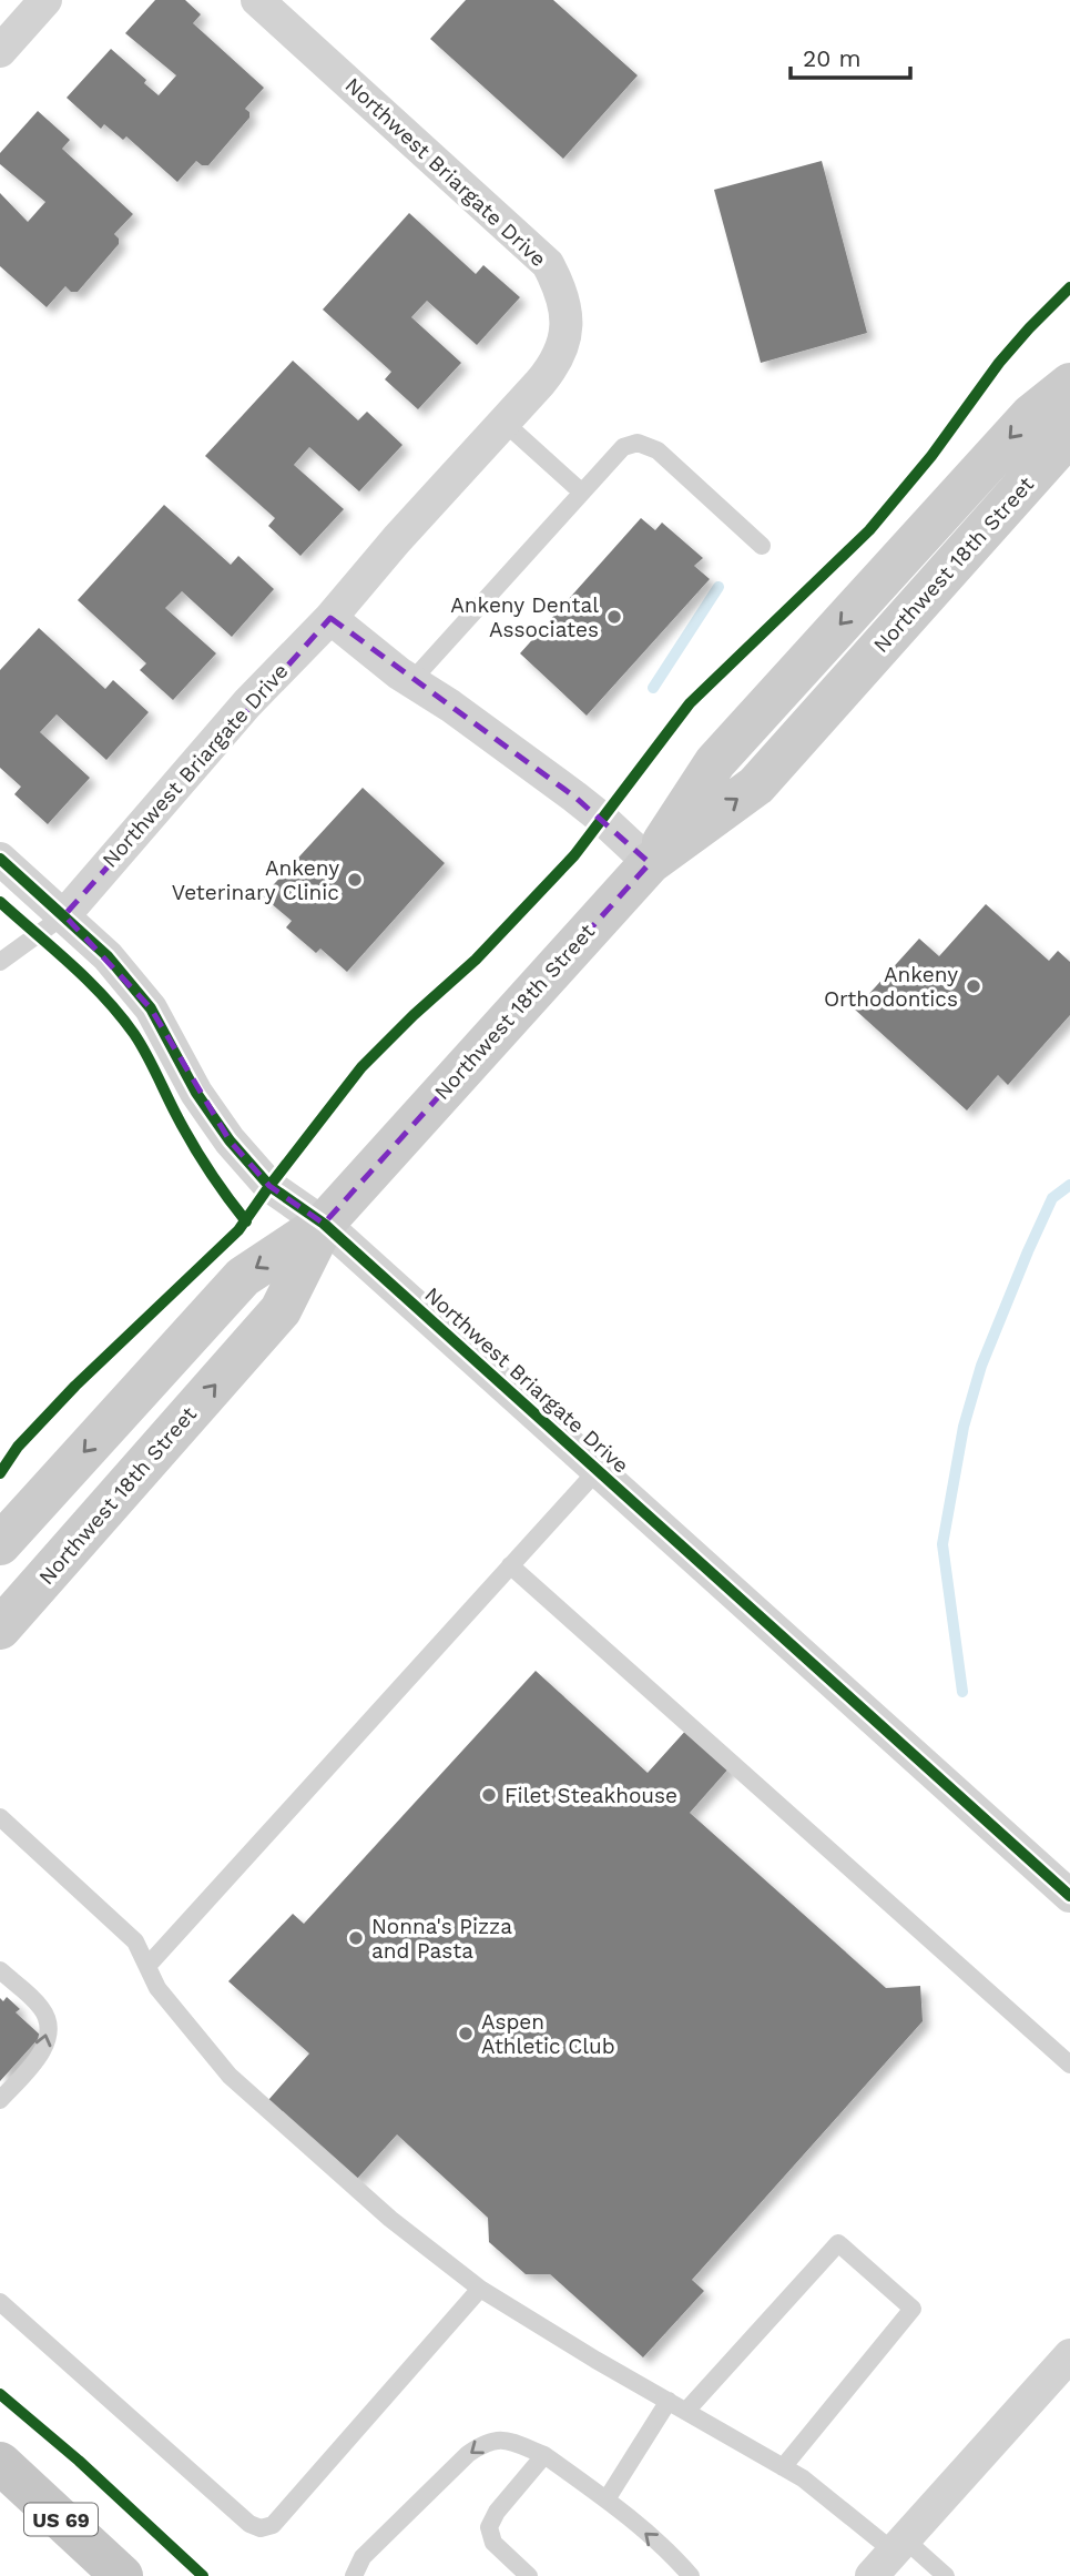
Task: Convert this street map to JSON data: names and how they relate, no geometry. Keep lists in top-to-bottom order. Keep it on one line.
{"streets":{"main road":["Northwest 18th Street","US 69"],"street":["Northwest Briargate Drive"]},"crossings":[["Northwest Briargate Drive","Northwest 18th Street"]],"places":["Ankeny Dental Associates","Ankeny Veterinary Clinic","Ankeny Orthodontics","Filet Steakhouse","Nonna's Pizza and Pasta","Aspen Athletic Club"],"scale_bar":"20 m"}
